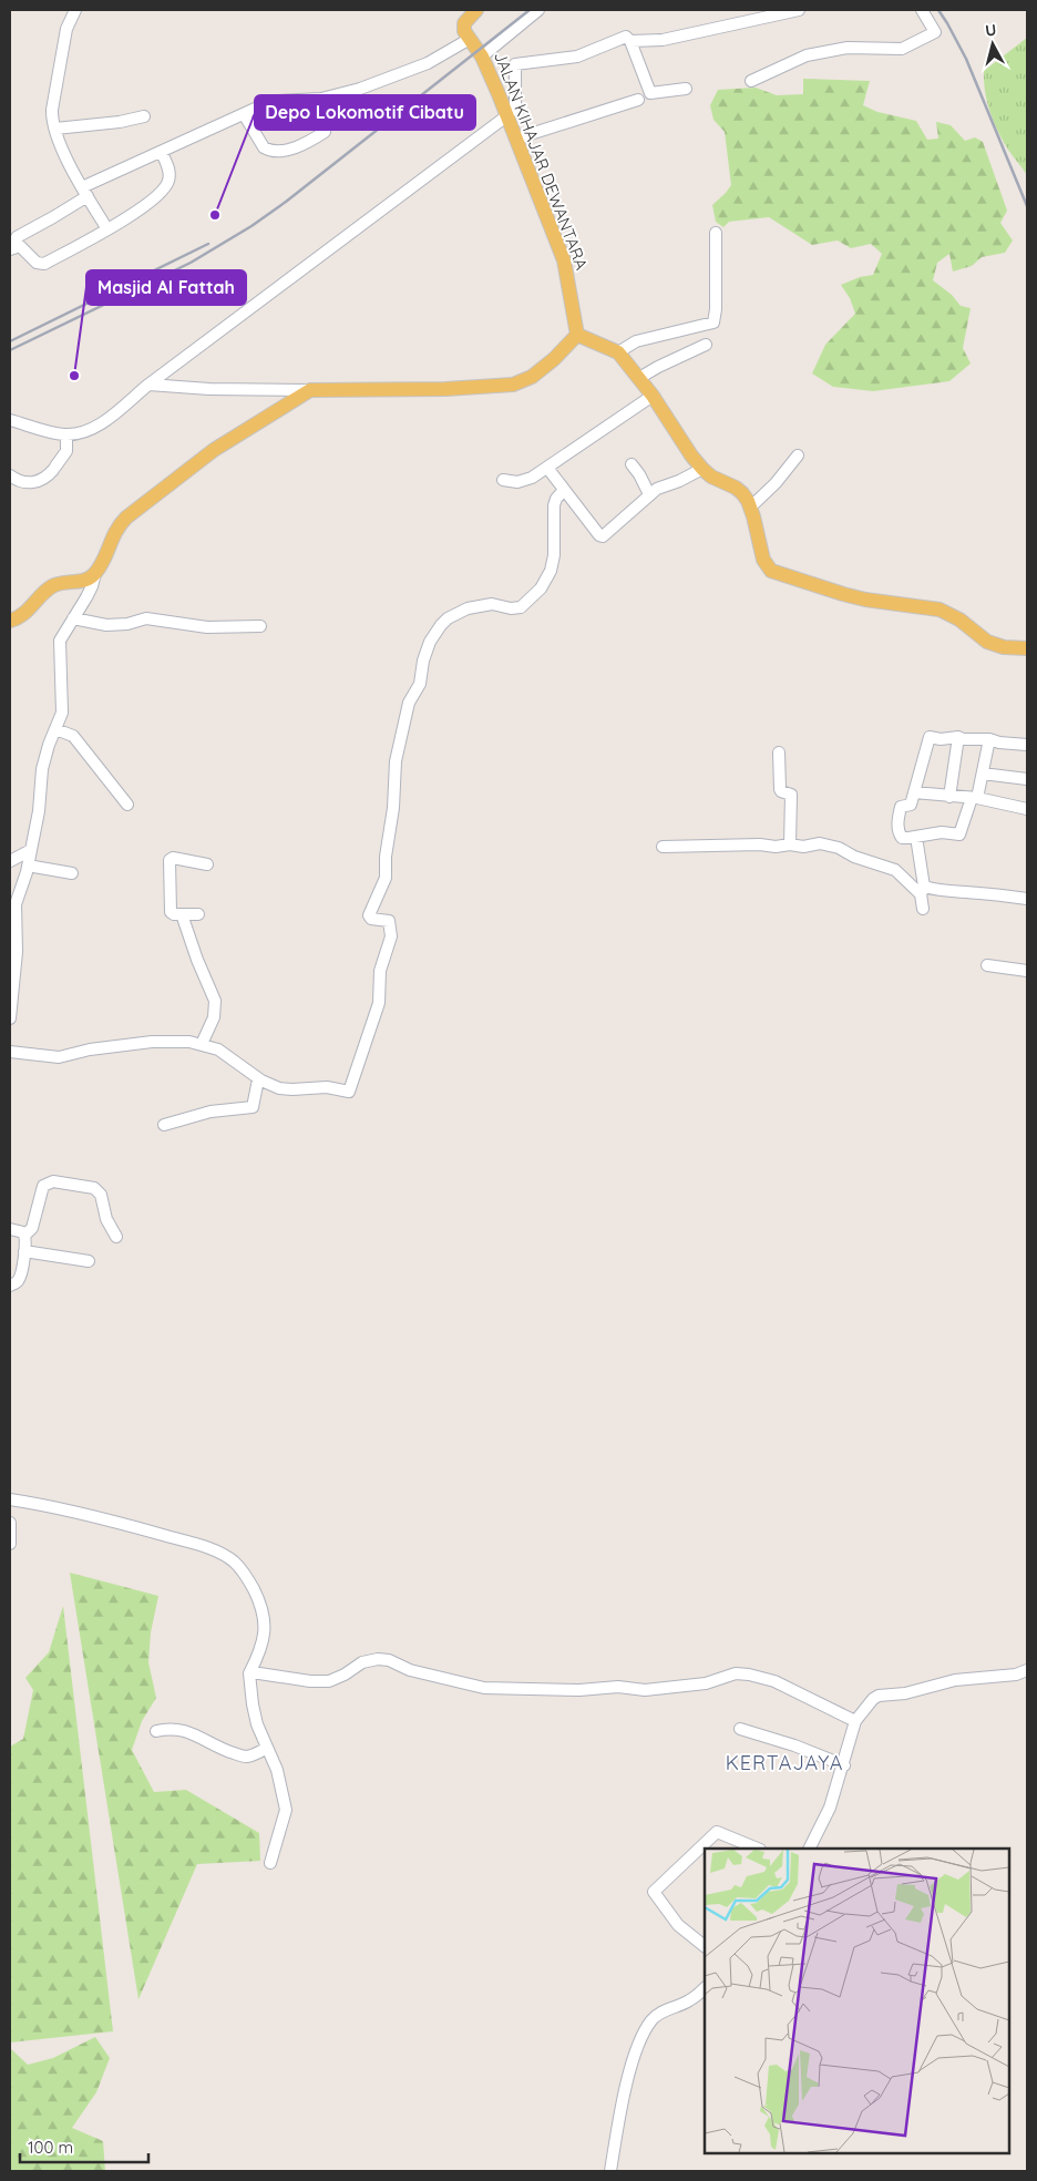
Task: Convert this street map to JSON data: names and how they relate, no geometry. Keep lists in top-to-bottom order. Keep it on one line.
{"streets":{"main road":["JALAN KIHAJAR DEWANTARA"]},"districts":["KERTAJAYA"],"places":["Depo Lokomotif Cibatu","Masjid Al Fattah"],"scale_bar":"100 m","north":"top"}
